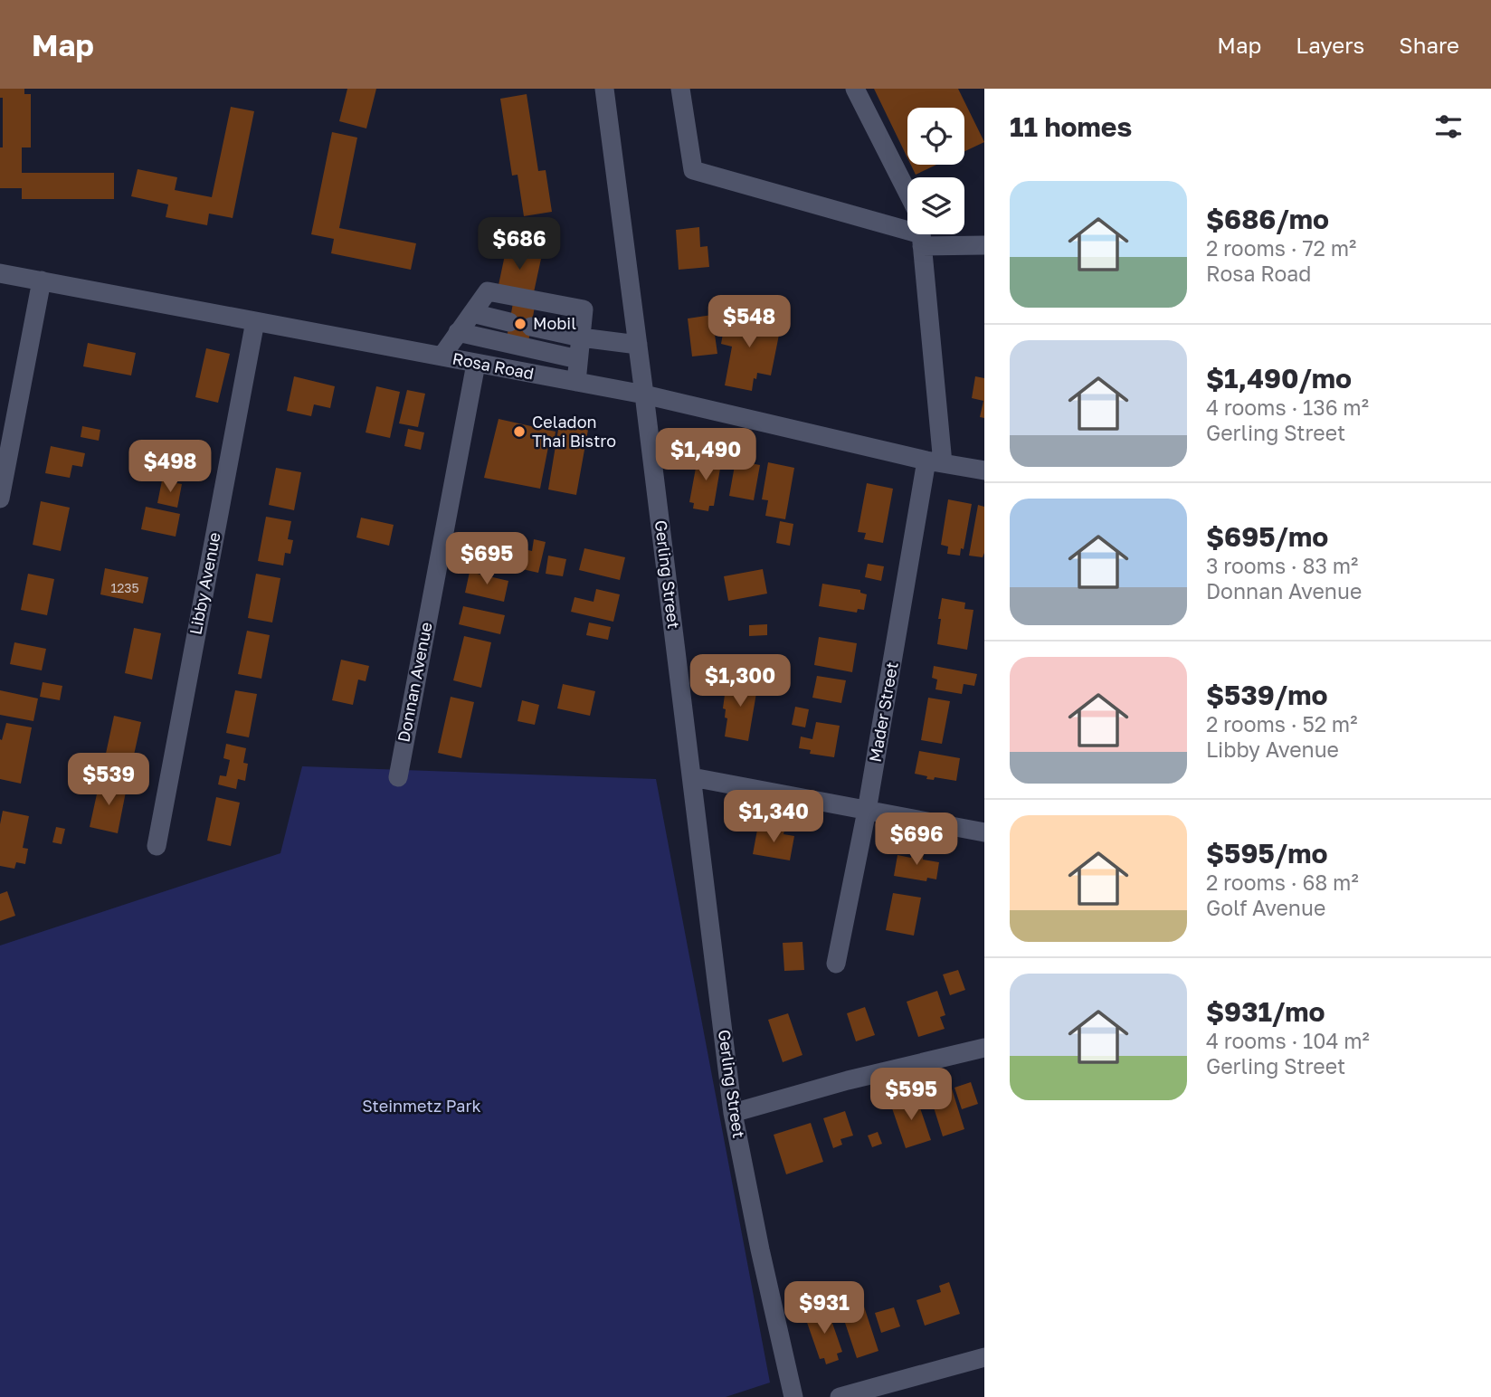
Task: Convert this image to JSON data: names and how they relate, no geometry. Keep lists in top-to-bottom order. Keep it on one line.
{"streets":{"street":["Rosa Road","Gerling Street","Libby Avenue","Donnan Avenue","Mader Street"]},"crossings":[["Rosa Road","Gerling Street"],["Rosa Road","Libby Avenue"],["Rosa Road","Donnan Avenue"],["Rosa Road","Mader Street"]],"parks":["Steinmetz Park"],"places":["Mobil","Celadon Thai Bistro"],"house_numbers":["1235"],"page":{"header":"Map","nav":["Map","Layers","Share"],"heading":"11 homes","list":[{"name":"$686/mo","note":"2 rooms · 72 m² · Rosa Road"},{"name":"$1,490/mo","note":"4 rooms · 136 m² · Gerling Street"},{"name":"$695/mo","note":"3 rooms · 83 m² · Donnan Avenue"},{"name":"$539/mo","note":"2 rooms · 52 m² · Libby Avenue"},{"name":"$595/mo","note":"2 rooms · 68 m² · Golf Avenue"},{"name":"$931/mo","note":"4 rooms · 104 m² · Gerling Street"}],"price":["$686","$548","$1,490","$498","$695","$1,300","$539","$1,340","$696","$595","$931"]}}
